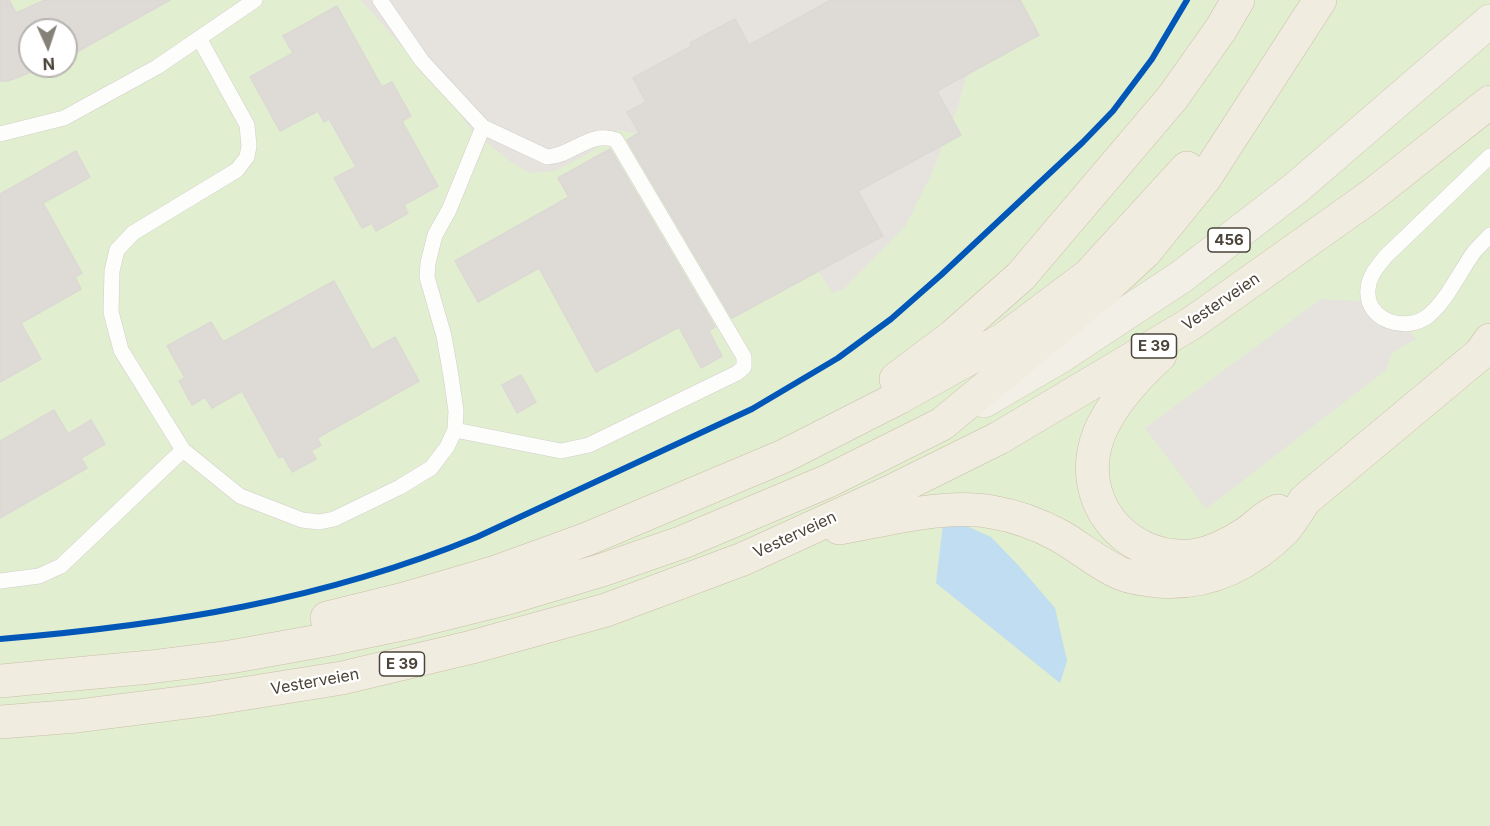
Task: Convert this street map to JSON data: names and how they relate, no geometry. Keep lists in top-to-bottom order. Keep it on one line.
{"streets":{"highway":["Vesterveien","E 39"],"main road":["456"]},"crossings":[["456","E 39"],["Vesterveien","E 39"]],"north":"bottom"}
